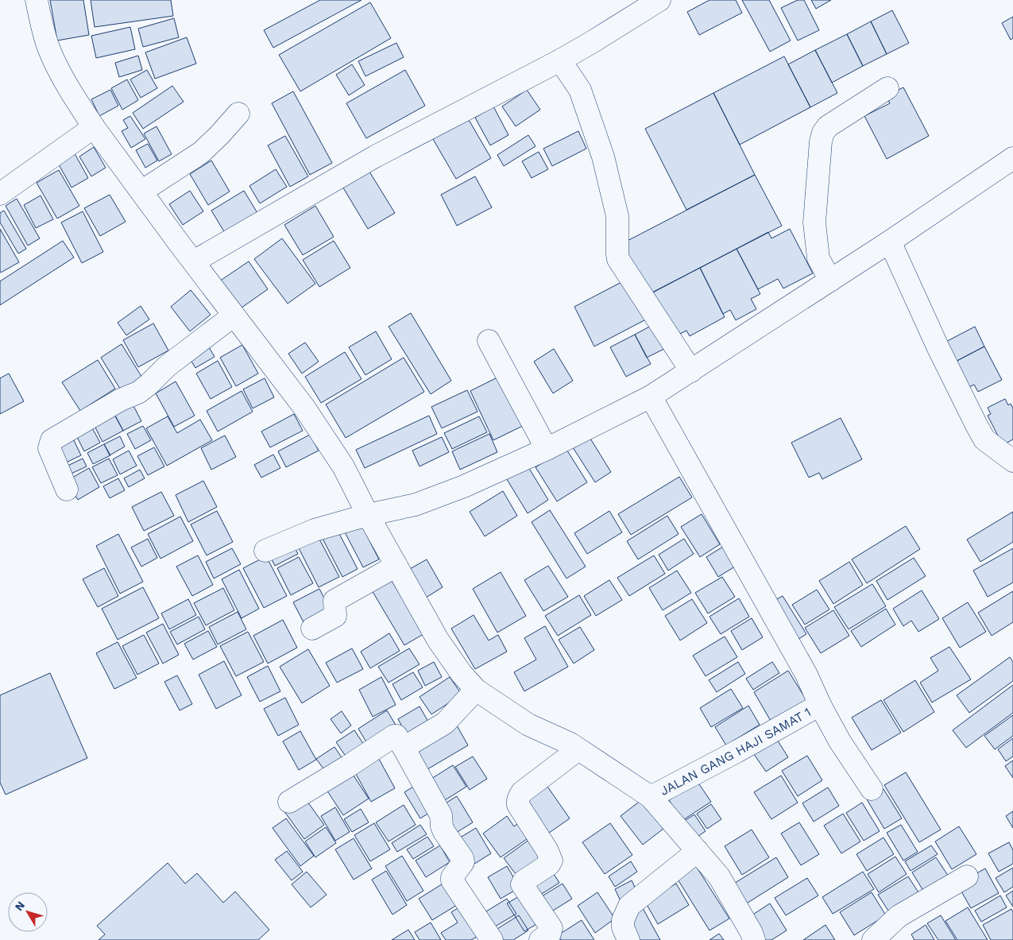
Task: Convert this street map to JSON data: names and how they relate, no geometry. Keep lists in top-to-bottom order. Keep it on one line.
{"streets":{"street":["JALAN GANG HAJI SAMAT 1"]},"north":"top left"}
